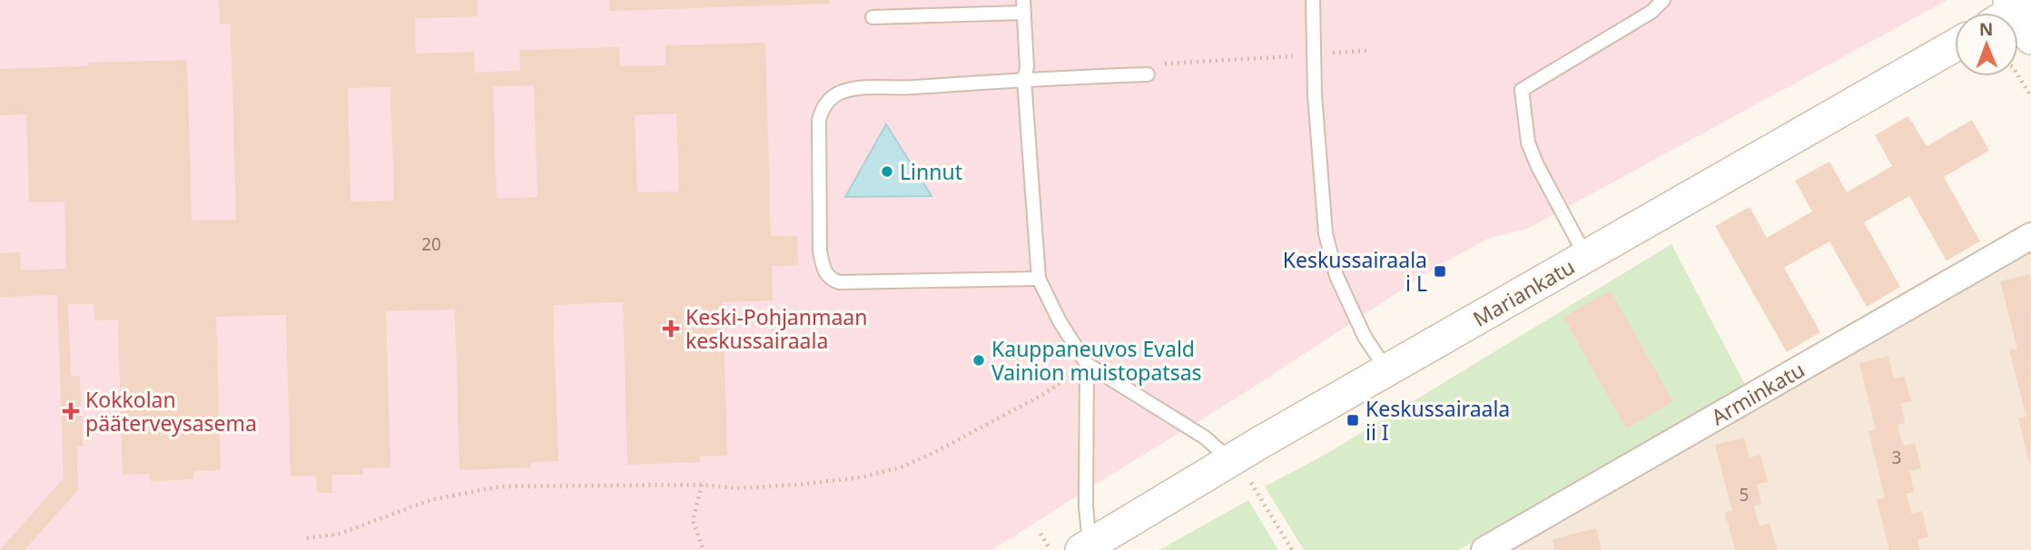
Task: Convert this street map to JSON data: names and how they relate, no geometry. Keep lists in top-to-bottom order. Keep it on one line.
{"streets":{"street":["Mariankatu","Arminkatu"]},"places":{"other":["Linnut","Kauppaneuvos Evald Vainion muistopatsas"],"transit":["Keskussairaala i L","Keskussairaala ii I"],"health":["Keski-Pohjanmaan keskussairaala","Kokkolan pääterveysasema"]},"house_numbers":["20","3","5"],"north":"top"}
